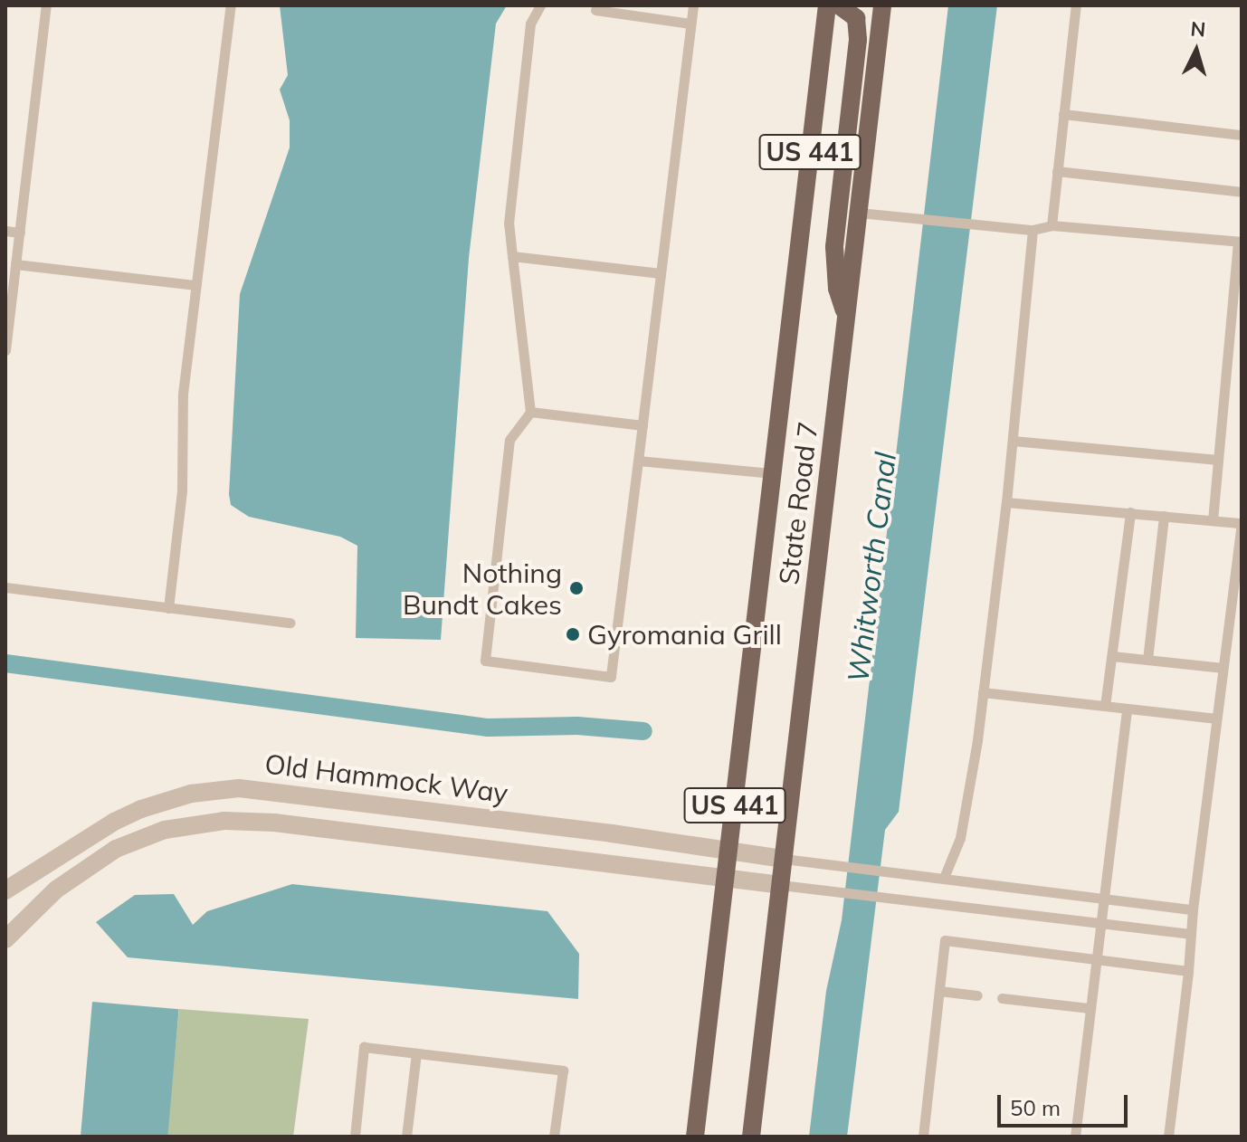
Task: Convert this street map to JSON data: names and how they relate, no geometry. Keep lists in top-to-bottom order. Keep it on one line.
{"streets":{"main road":["US 441","State Road 7"],"street":["Old Hammock Way"]},"crossings":[["State Road 7","Old Hammock Way"]],"water":["Whitworth Canal"],"places":["Nothing Bundt Cakes","Gyromania Grill"],"scale_bar":"50 m","north":"top"}
